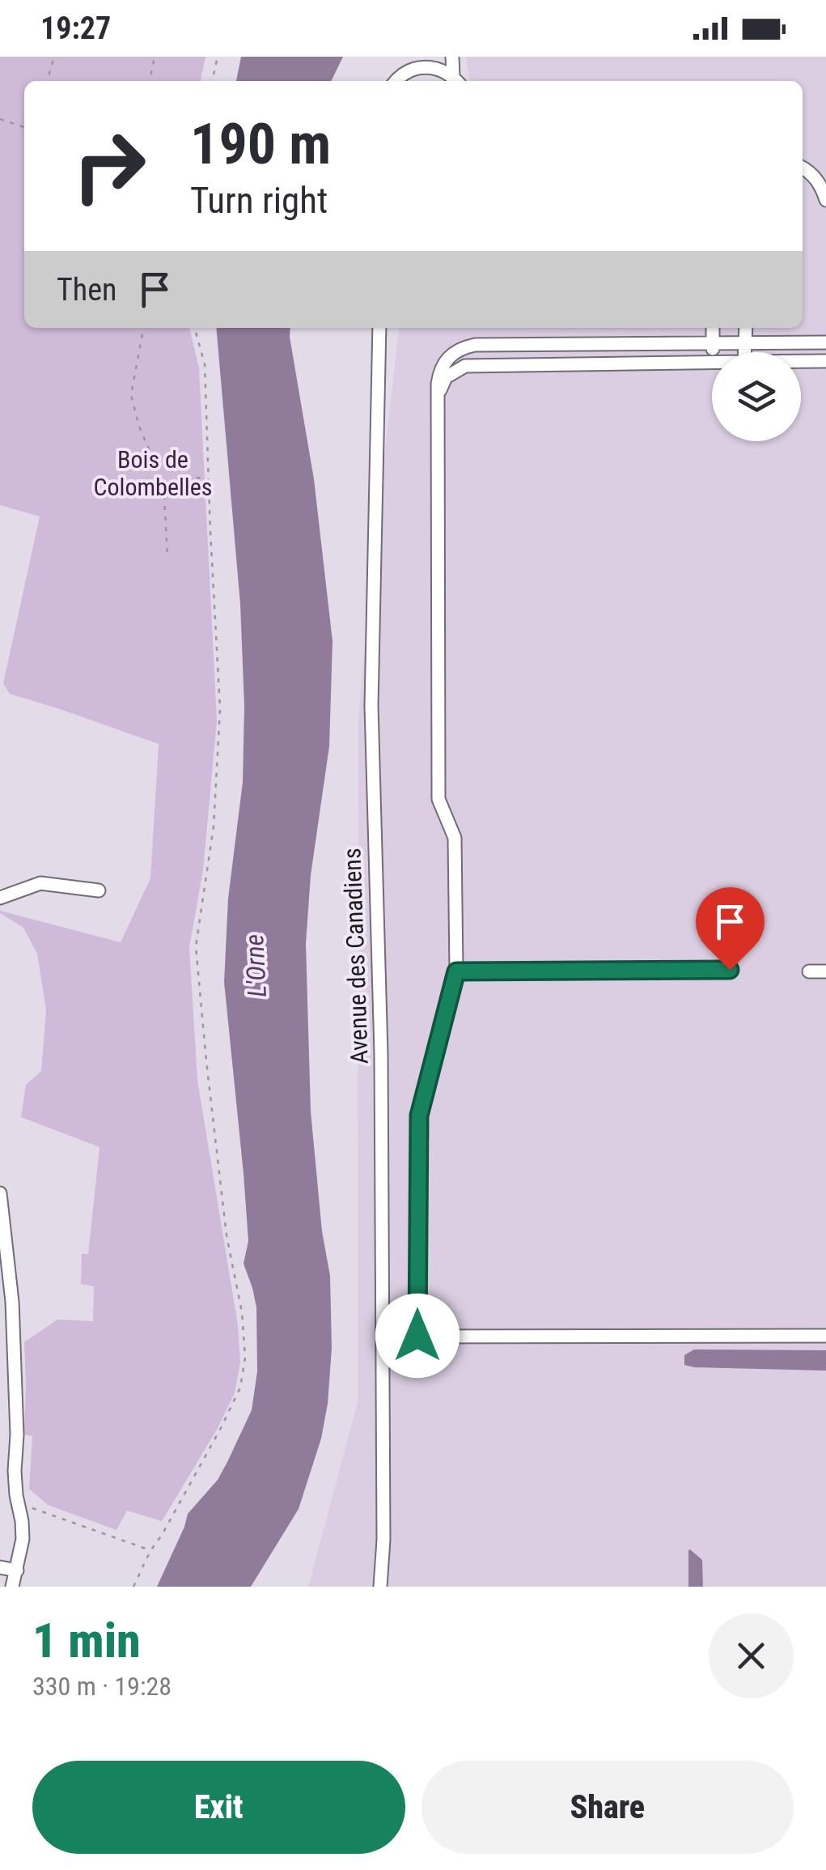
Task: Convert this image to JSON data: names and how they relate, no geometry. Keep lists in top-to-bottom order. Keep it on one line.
{"streets":{"street":["Avenue des Canadiens"]},"water":["L'Orne"],"parks":["Bois de Colombelles"],"page":{"status":"19:27","turn":["190 m","Turn right"],"then":"Then","heading":["1 min","330 m · 19:28"],"buttons":["Exit","Share"]}}
